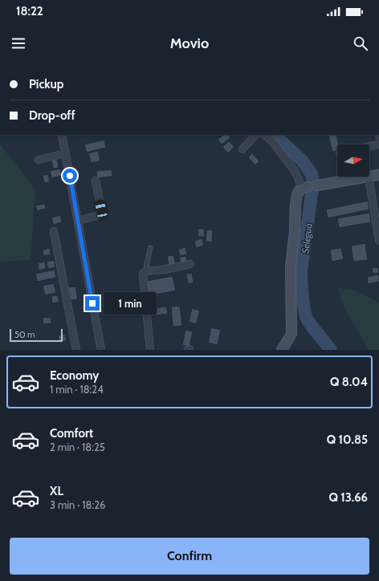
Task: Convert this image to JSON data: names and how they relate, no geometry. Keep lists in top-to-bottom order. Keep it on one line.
{"water":["Selegua"],"scale_bar":"50 m","north":"right","page":{"status":"18:22","header":"Movio","banner":["Pickup","Drop-off"],"bubble":"1 min","scale":"50 m","list":[{"name":"Economy","note":"1 min · 18:24","value":"Q 8.04"},{"name":"Comfort","note":"2 min · 18:25","value":"Q 10.85"},{"name":"XL","note":"3 min · 18:26","value":"Q 13.66"}],"buttons":"Confirm"}}
